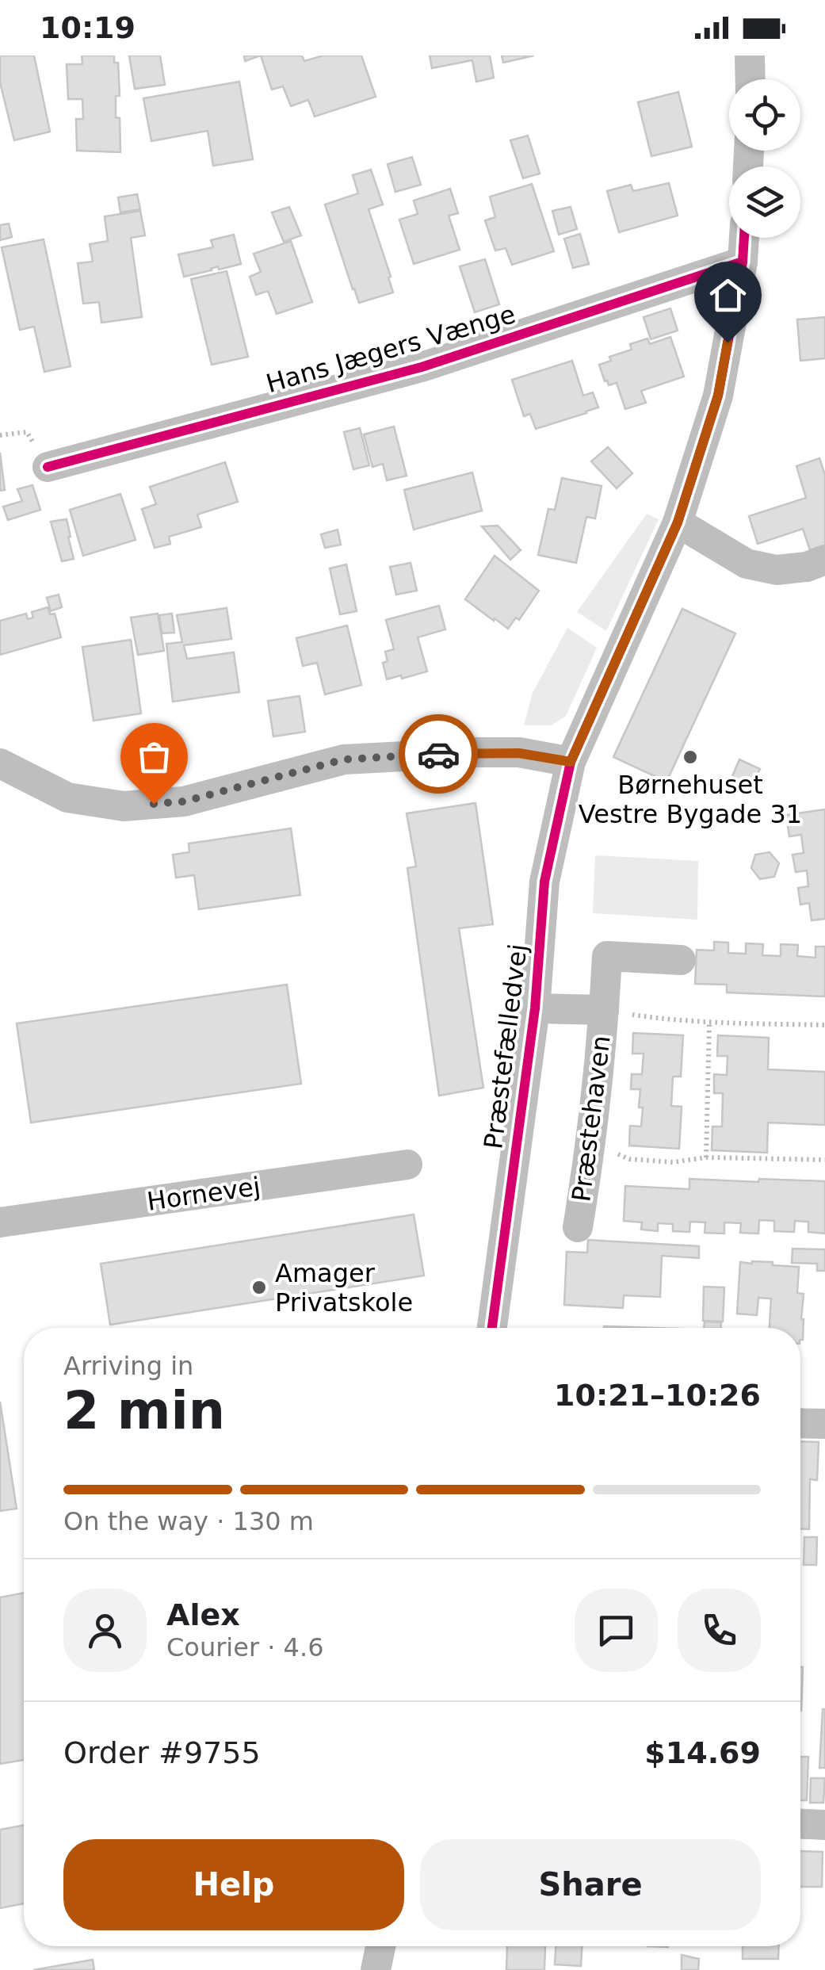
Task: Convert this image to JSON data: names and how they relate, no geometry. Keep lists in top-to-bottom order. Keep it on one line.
{"streets":{"street":["Hans Jægers Vænge","Præstefælledvej","Præstehaven","Hornevej"]},"crossings":[["Hans Jægers Vænge","Præstefælledvej"],["Præstefælledvej","Præstehaven"]],"places":["Børnehuset Vestre Bygade 31","Amager Privatskole"],"page":{"status":"10:19","heading":["2 min","Arriving in","10:21–10:26"],"panel":["Alex","Courier · 4.6","Order #9755","$14.69"],"bar":"On the way · 130 m","buttons":["Help","Share"]}}
